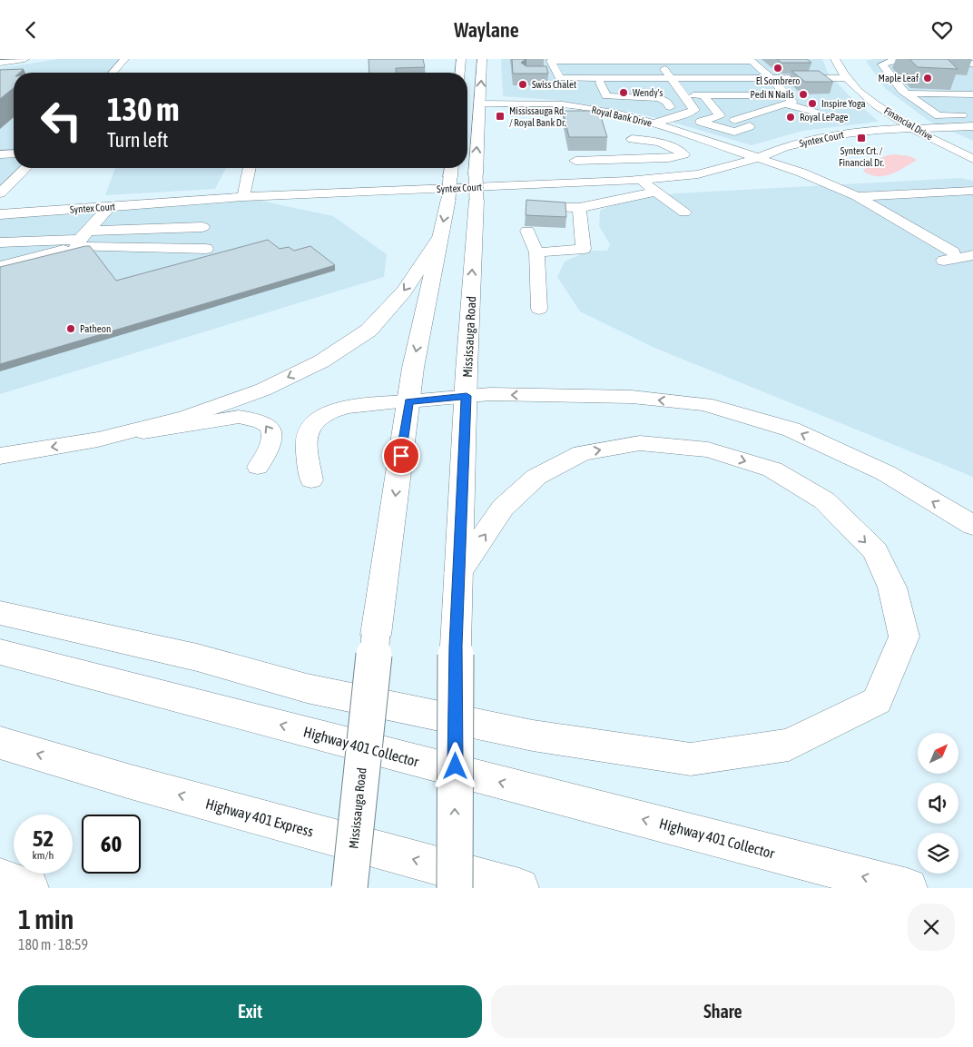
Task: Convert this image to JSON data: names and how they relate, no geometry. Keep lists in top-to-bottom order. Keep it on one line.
{"streets":{"main road":["Mississauga Road","Highway 401 Collector","Highway 401 Express"],"street":["Royal Bank Drive","Financial Drive","Syntex Court"]},"crossings":[["Royal Bank Drive","Syntex Court"],["Royal Bank Drive","Mississauga Road"],["Financial Drive","Syntex Court"]],"one_way":["Highway 401 Collector","Highway 401 Express"],"places":{"other":["El Sombrero","Maple Leaf","Swiss Chalet","Wendy's","Pedi N Nails","Inspire Yoga","Royal LePage","Patheon"],"transit":["Mississauga Rd. / Royal Bank Dr.","Syntex Crt. / Financial Dr."]},"north":"top right","page":{"header":"Waylane","turn":["130 m","Turn left"],"speed":"52 km/h","limit":"60","heading":["1 min","180 m · 18:59"],"buttons":["Exit","Share"]}}
